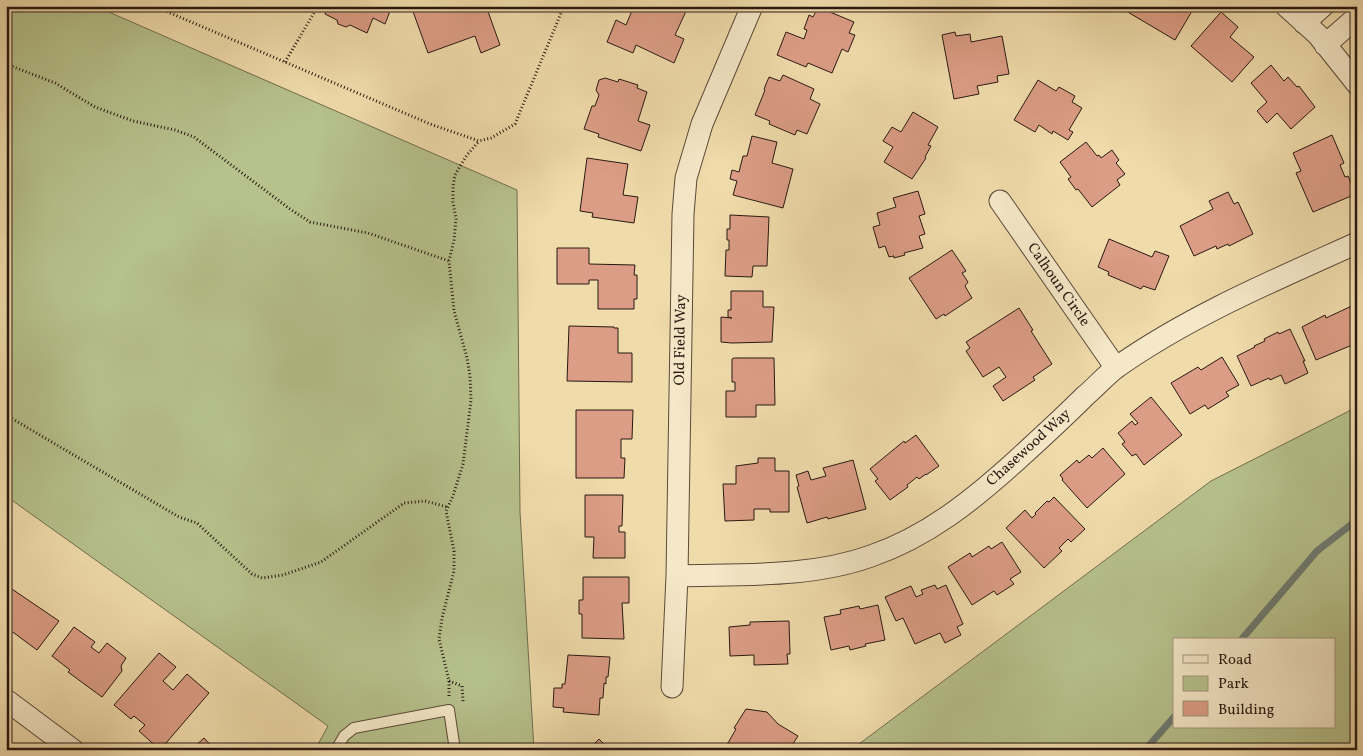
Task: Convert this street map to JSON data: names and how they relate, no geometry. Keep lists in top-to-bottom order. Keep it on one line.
{"streets":{"street":["Calhoun Circle","Old Field Way","Chasewood Way"]},"crossings":[["Calhoun Circle","Chasewood Way"],["Old Field Way","Chasewood Way"]],"legend":["Road","Park","Building"]}
